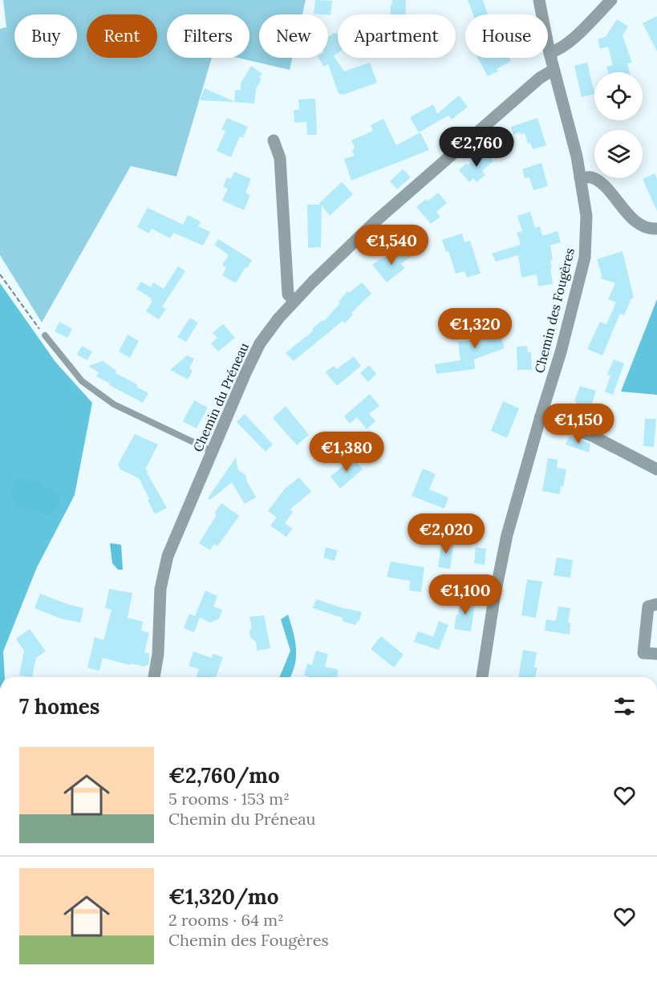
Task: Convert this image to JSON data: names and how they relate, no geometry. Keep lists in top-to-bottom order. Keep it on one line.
{"streets":{"street":["Chemin des Fougères","Chemin du Préneau"]},"crossings":[["Chemin des Fougères","Chemin du Préneau"]],"page":{"chip":["Buy","Rent","Filters","New","Apartment","House"],"price":["€2,760","€1,540","€1,320","€1,150","€1,380","€2,020","€1,100"],"heading":"7 homes","list":[{"name":"€2,760/mo","note":"5 rooms · 153 m² · Chemin du Préneau"},{"name":"€1,320/mo","note":"2 rooms · 64 m² · Chemin des Fougères"}]}}
